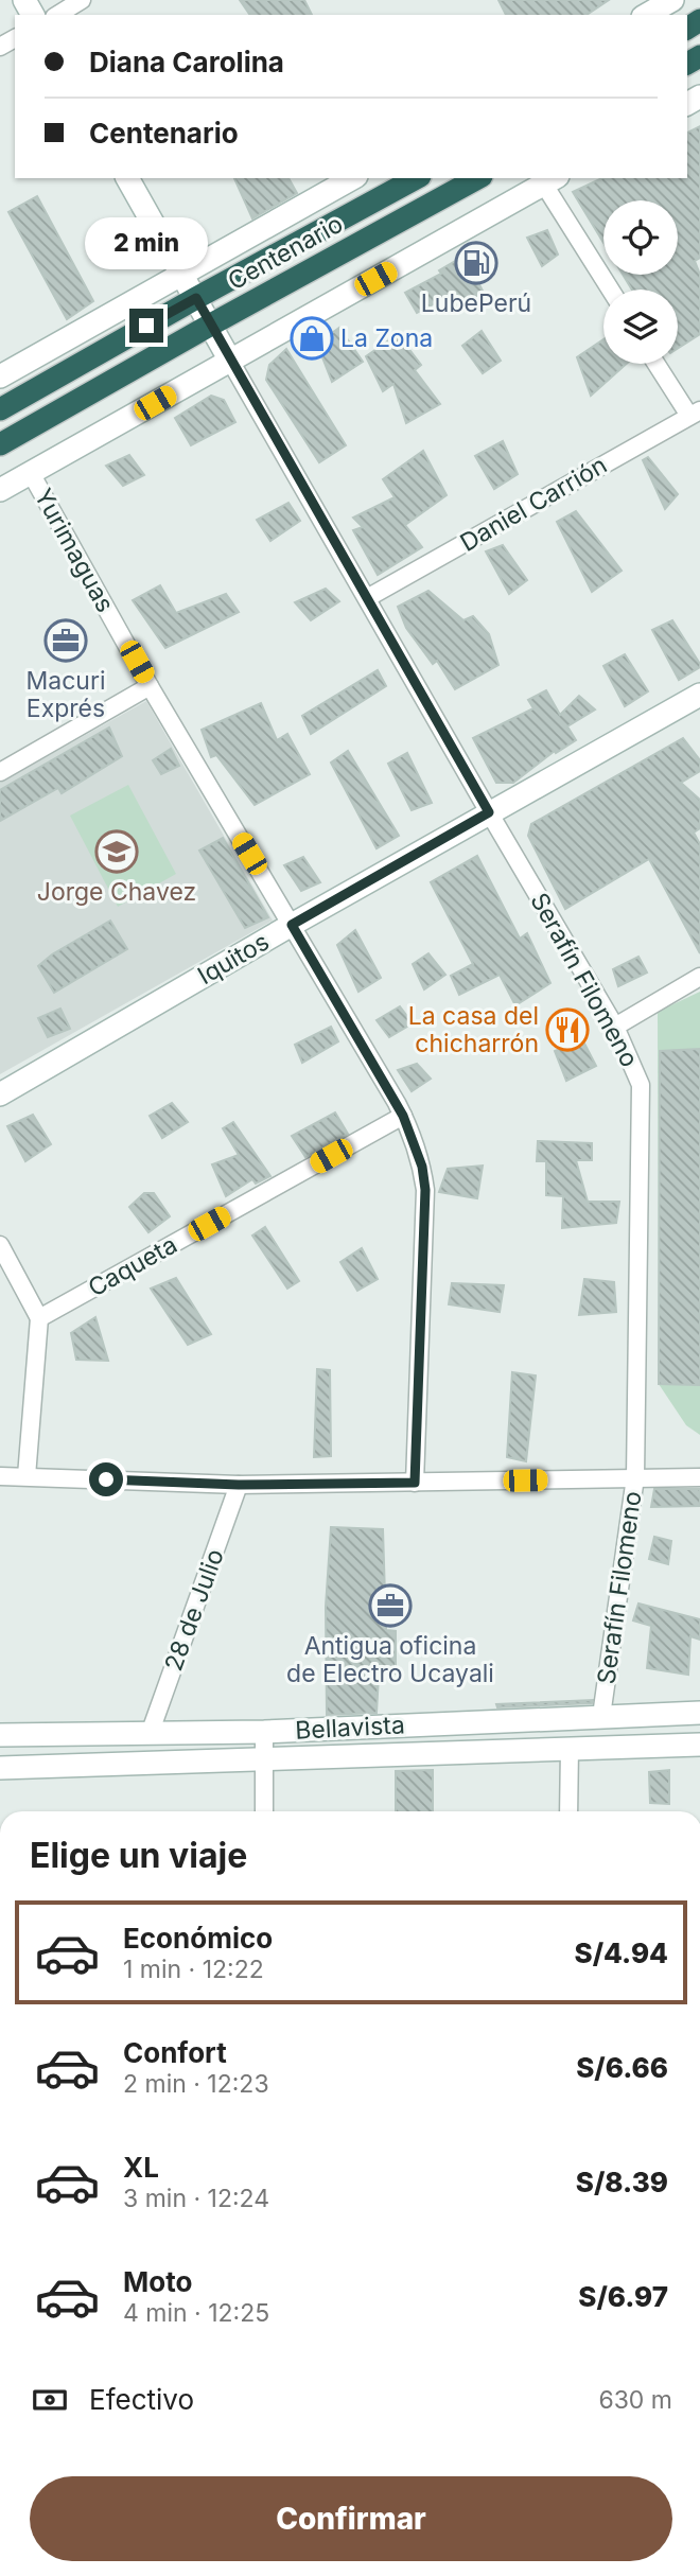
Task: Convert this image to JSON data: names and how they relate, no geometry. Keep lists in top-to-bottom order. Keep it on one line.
{"streets":{"highway":["Centenario"],"street":["Daniel Carrión","Yurimaguas","Iquitos","Serafín Filomeno","Caqueta","28 de Julio","Bellavista"]},"crossings":[["Centenario","Serafín Filomeno"],["Daniel Carrión","Serafín Filomeno"],["Yurimaguas","Iquitos"],["Yurimaguas","Caqueta"],["Iquitos","Serafín Filomeno"],["Serafín Filomeno","Bellavista"],["28 de Julio","Bellavista"]],"places":{"fuel station":["LubePerú"],"shop":["La Zona"],"office":["Macuri Exprés","Antigua oficina de Electro Ucayali"],"school or university":["Jorge Chavez"],"restaurant":["La casa del chicharrón"]},"page":{"banner":["Diana Carolina","Centenario"],"bubble":"2 min","heading":"Elige un viaje","list":[{"name":"Económico","note":"1 min · 12:22","value":"S/4.94"},{"name":"Confort","note":"2 min · 12:23","value":"S/6.66"},{"name":"XL","note":"3 min · 12:24","value":"S/8.39"},{"name":"Moto","note":"4 min · 12:25","value":"S/6.97"}],"pay":["Efectivo","630 m"],"buttons":"Confirmar"}}
